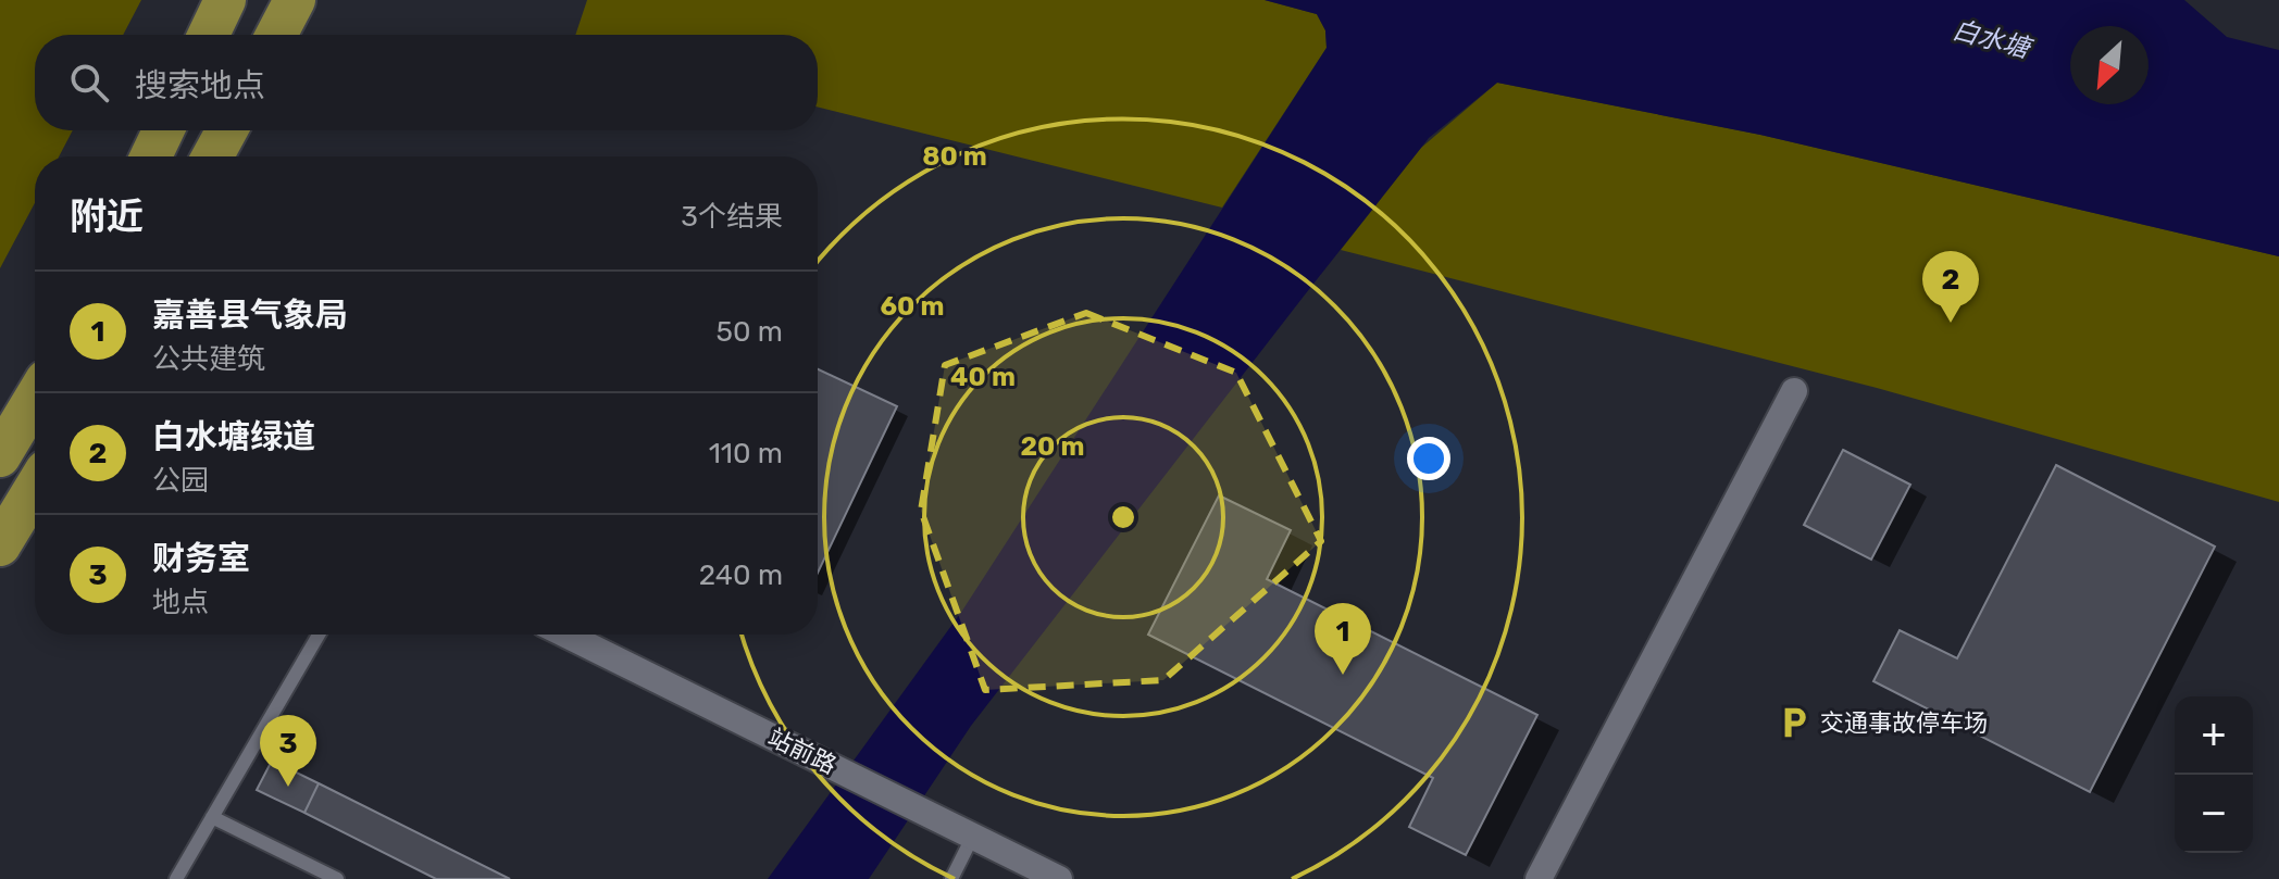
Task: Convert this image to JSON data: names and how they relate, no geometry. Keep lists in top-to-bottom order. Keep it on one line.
{"streets":{"street":["站前路"]},"water":["白水塘"],"places":{"parking":["交通事故停车场"]},"north":"bottom left","page":{"search":"搜索地点","heading":["附近","3个结果"],"pins":["2","1","3"],"list":[{"mark":"1","name":"嘉善县气象局","note":"公共建筑","value":"50 m"},{"mark":"2","name":"白水塘绿道","note":"公园","value":"110 m"},{"mark":"3","name":"财务室","note":"地点","value":"240 m"}],"map_buttons":["+","−"]},"rings":["80 m","60 m","40 m","20 m"]}
